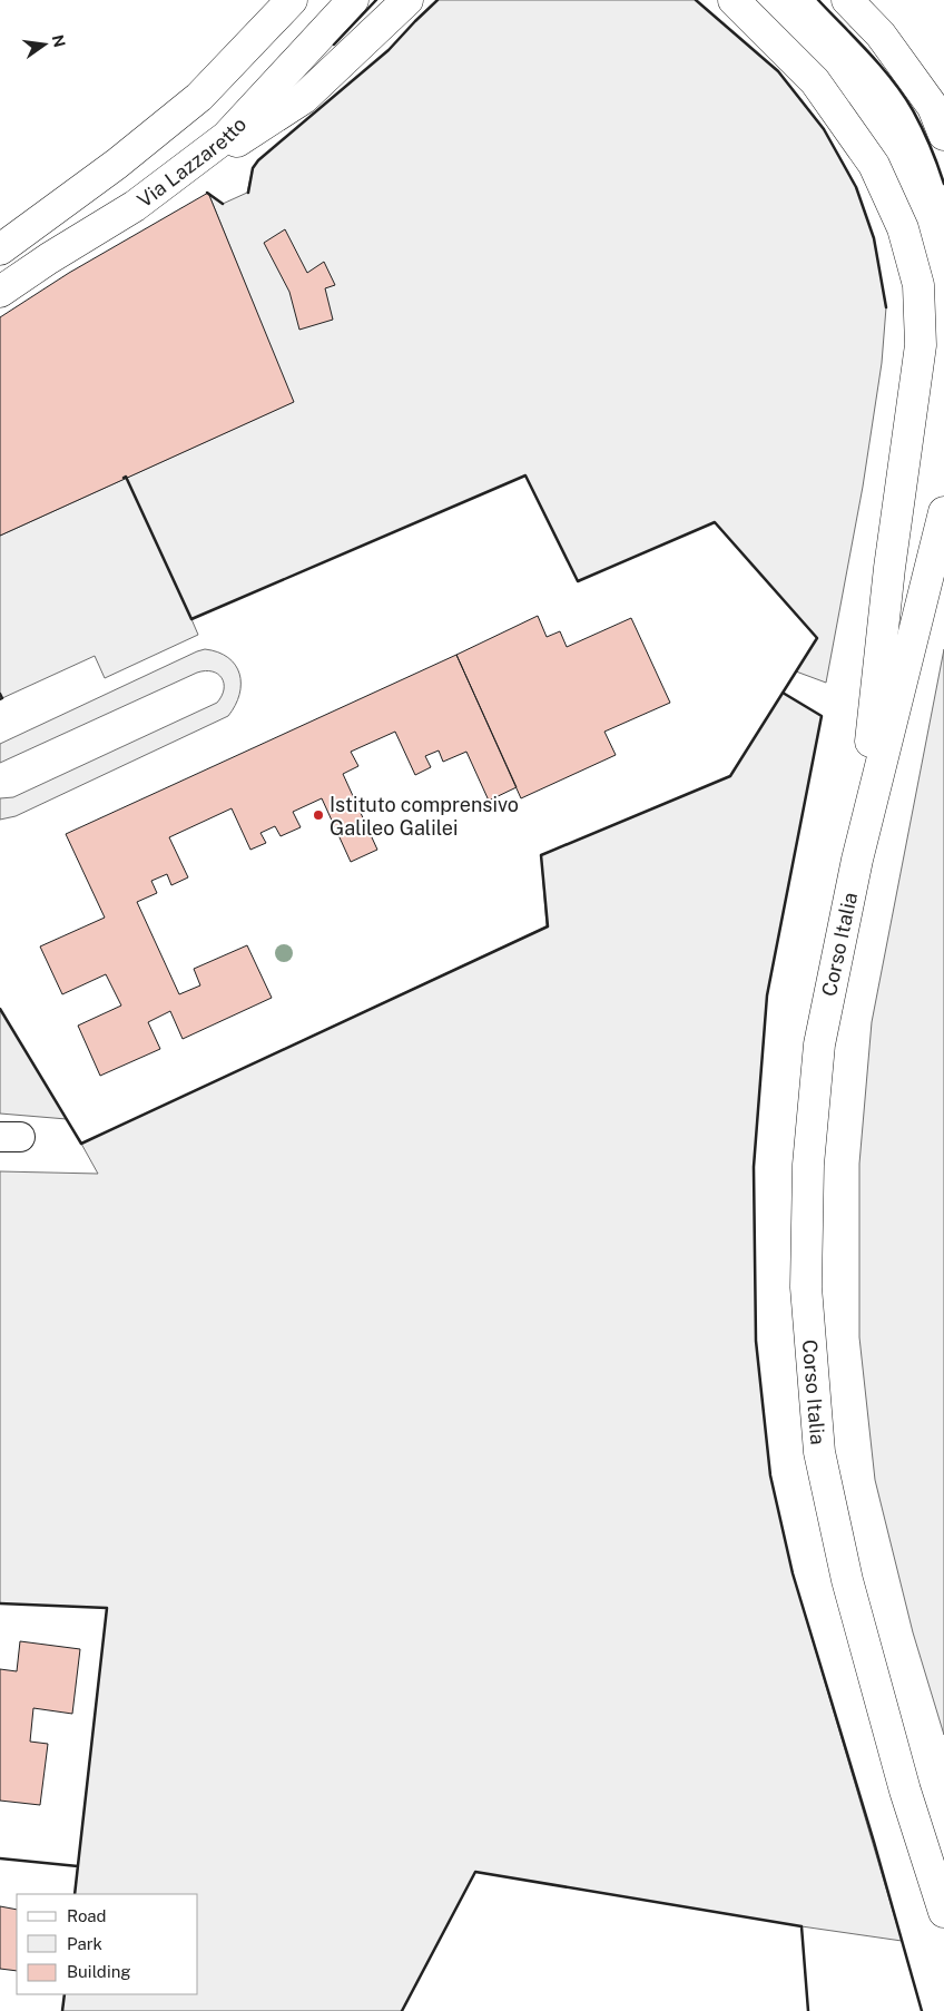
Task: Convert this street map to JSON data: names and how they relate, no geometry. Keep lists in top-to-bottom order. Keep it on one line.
{"streets":{"street":["Via Lazzaretto","Corso Italia"]},"places":["Istituto comprensivo Galileo Galilei"],"legend":["Road","Park","Building"],"north":"right"}
